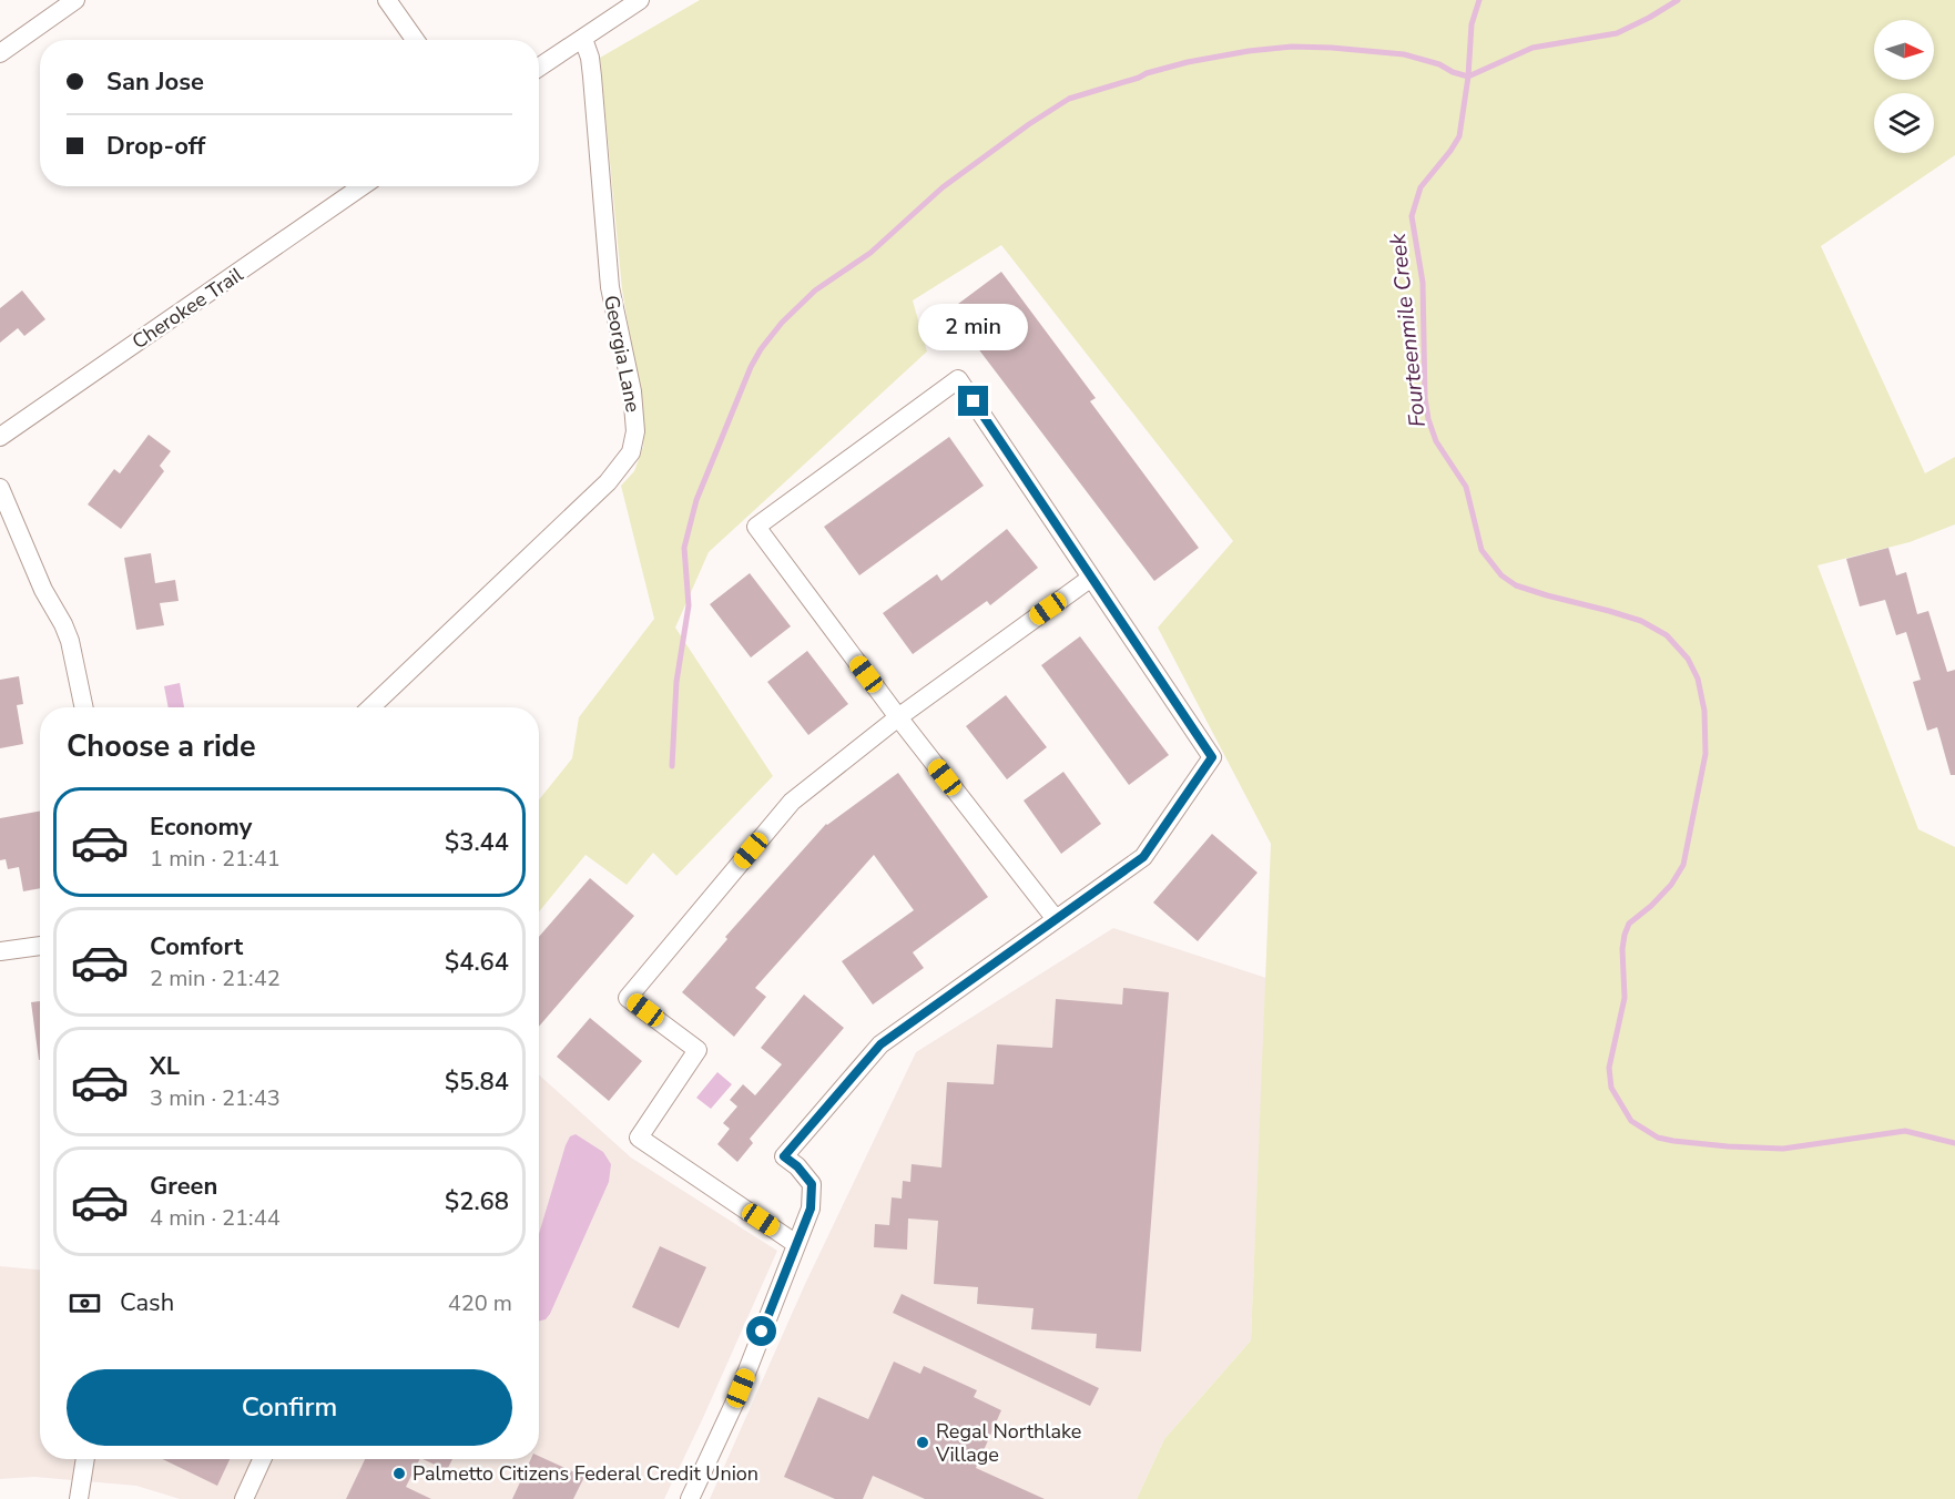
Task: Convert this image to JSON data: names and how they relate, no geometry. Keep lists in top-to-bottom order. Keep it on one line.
{"streets":{"street":["Cherokee Trail","Georgia Lane"]},"water":["Fourteenmile Creek"],"places":["Regal Northlake Village","Palmetto Citizens Federal Credit Union"],"north":"right","page":{"banner":["San Jose","Drop-off"],"bubble":"2 min","heading":"Choose a ride","list":[{"name":"Economy","note":"1 min · 21:41","value":"$3.44"},{"name":"Comfort","note":"2 min · 21:42","value":"$4.64"},{"name":"XL","note":"3 min · 21:43","value":"$5.84"},{"name":"Green","note":"4 min · 21:44","value":"$2.68"}],"pay":["Cash","420 m"],"buttons":"Confirm"}}
